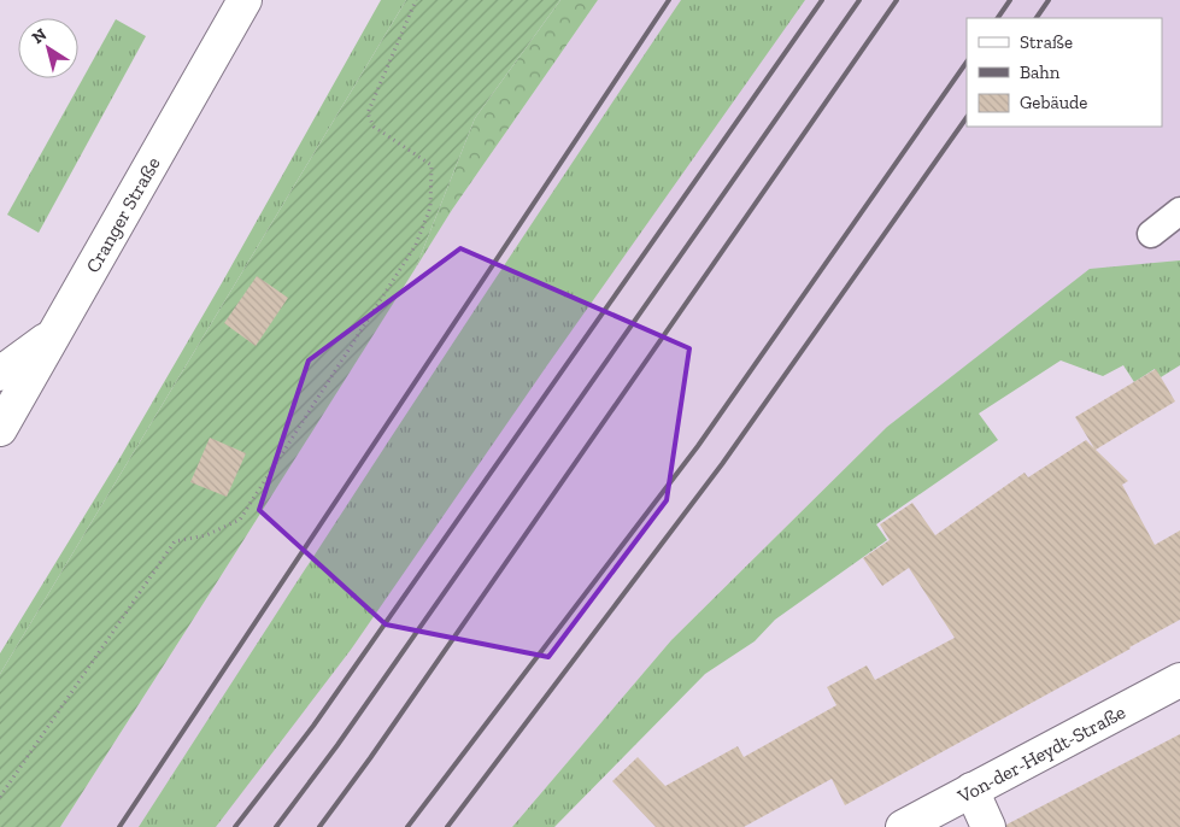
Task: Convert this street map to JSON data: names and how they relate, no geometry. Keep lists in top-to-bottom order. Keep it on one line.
{"streets":{"street":["Cranger Straße","Von-der-Heydt-Straße"]},"legend":["Straße","Bahn","Gebäude"],"north":"top left"}
